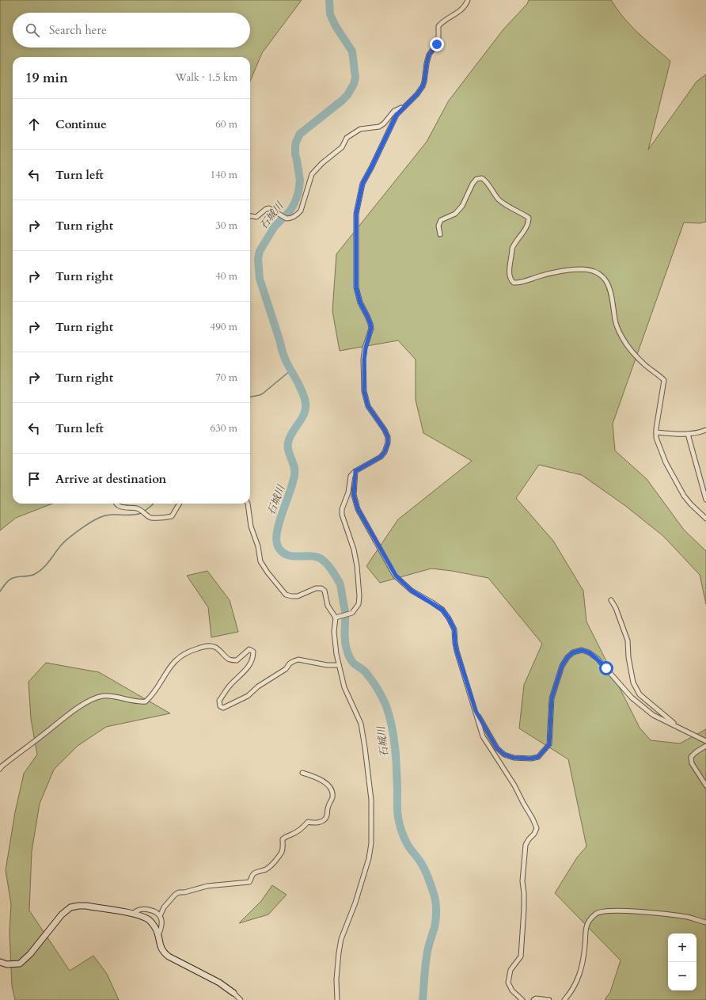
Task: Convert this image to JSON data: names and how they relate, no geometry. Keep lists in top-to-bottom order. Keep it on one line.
{"water":["石城川"],"page":{"search":"Search here","heading":["19 min","Walk · 1.5 km"],"list":[["Continue","60 m"],["Turn left","140 m"],["Turn right","30 m"],["Turn right","40 m"],["Turn right","490 m"],["Turn right","70 m"],["Turn left","630 m"],"Arrive at destination"],"map_buttons":["+","−"]}}
